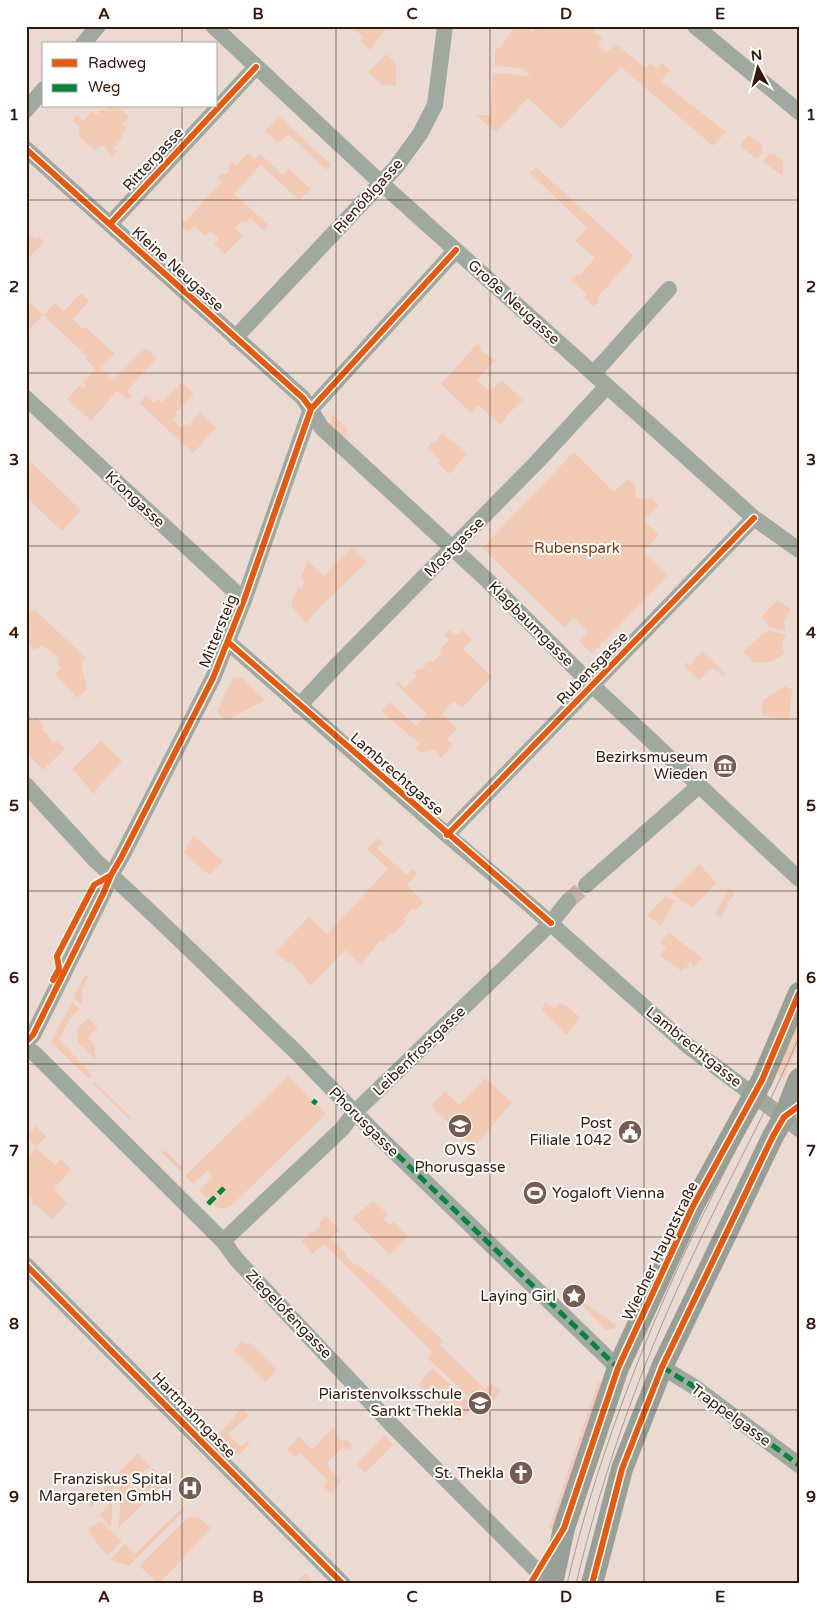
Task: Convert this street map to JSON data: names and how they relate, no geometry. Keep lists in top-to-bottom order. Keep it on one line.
{"streets":{"main road":["Wiedner Hauptstraße"],"street":["Rittergasse","Rienößlgasse","Kleine Neugasse","Große Neugasse","Krongasse","Mostgasse","Klagbaumgasse","Mittersteig","Rubensgasse","Lambrechtgasse","Leibenfrostgasse","Phorusgasse","Ziegelofengasse","Hartmanngasse","Trappelgasse"]},"crossings":[["Rittergasse","Kleine Neugasse"],["Rittergasse","Große Neugasse"],["Rienößlgasse","Kleine Neugasse"],["Rienößlgasse","Große Neugasse"],["Kleine Neugasse","Klagbaumgasse"],["Kleine Neugasse","Mittersteig"],["Große Neugasse","Mostgasse"],["Große Neugasse","Mittersteig"],["Große Neugasse","Rubensgasse"],["Krongasse","Mittersteig"],["Mostgasse","Klagbaumgasse"],["Mostgasse","Lambrechtgasse"],["Klagbaumgasse","Mittersteig"],["Klagbaumgasse","Rubensgasse"],["Mittersteig","Lambrechtgasse"],["Mittersteig","Phorusgasse"],["Rubensgasse","Lambrechtgasse"],["Lambrechtgasse","Leibenfrostgasse"],["Lambrechtgasse","Wiedner Hauptstraße"],["Leibenfrostgasse","Phorusgasse"],["Leibenfrostgasse","Ziegelofengasse"],["Phorusgasse","Wiedner Hauptstraße"],["Wiedner Hauptstraße","Ziegelofengasse"]],"parks":["Rubenspark"],"places":{"museum":["Bezirksmuseum Wieden"],"school or university":["OVS Phorusgasse","Piaristenvolksschule Sankt Thekla"],"public building":["Post Filiale 1042"],"sports":["Yogaloft Vienna"],"place":["Laying Girl"],"church":["St. Thekla"],"hospital":["Franziskus Spital Margareten GmbH"]},"legend":["Radweg","Weg"],"north":"top","grid":{"columns":["A","B","C","D","E"],"rows":["1","2","3","4","5","6","7","8","9"]}}
